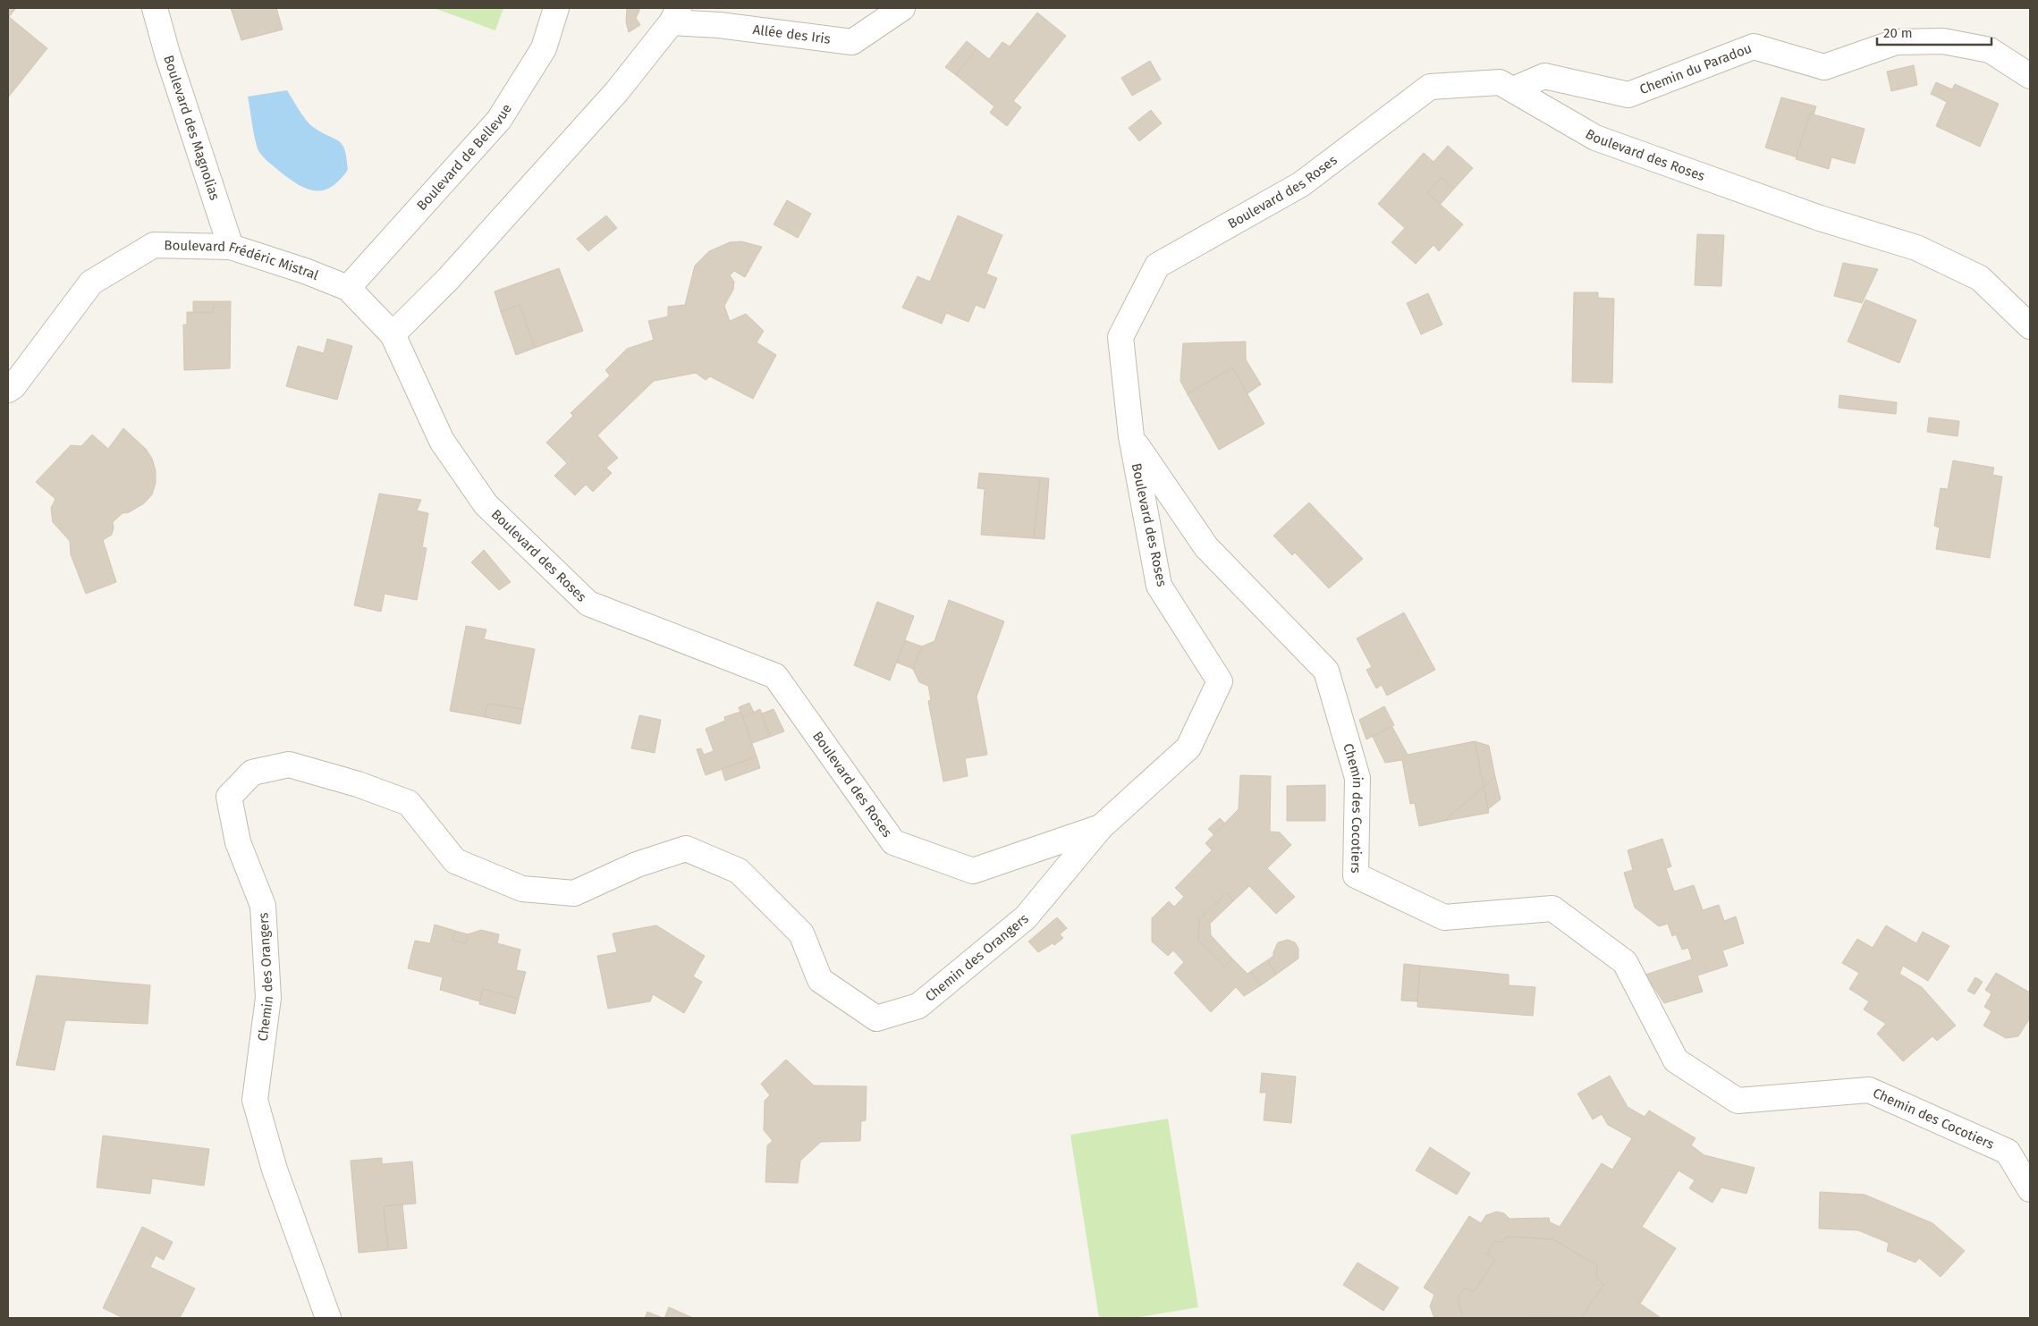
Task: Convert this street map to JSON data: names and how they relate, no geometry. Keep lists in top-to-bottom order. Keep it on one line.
{"streets":{"street":["Allée des Iris","Chemin du Paradou","Boulevard des Magnolias","Boulevard des Roses","Boulevard de Bellevue","Boulevard Frédéric Mistral","Chemin des Cocotiers","Chemin des Orangers"]},"crossings":[["Chemin du Paradou","Boulevard des Roses"],["Boulevard des Magnolias","Boulevard Frédéric Mistral"],["Boulevard des Roses","Boulevard de Bellevue"],["Boulevard des Roses","Boulevard Frédéric Mistral"],["Boulevard des Roses","Chemin des Cocotiers"],["Boulevard des Roses","Chemin des Orangers"],["Boulevard de Bellevue","Boulevard Frédéric Mistral"]],"scale_bar":"20 m"}
